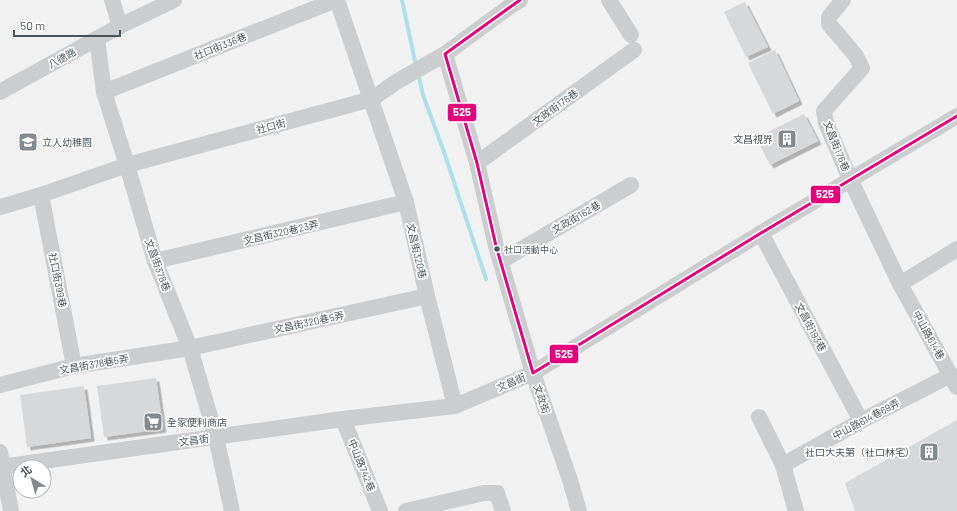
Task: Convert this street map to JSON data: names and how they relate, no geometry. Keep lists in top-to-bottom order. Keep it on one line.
{"streets":{"street":["社口街336巷","八德路","文政街176巷","社口街","文昌街176巷","文政街162巷","文昌街320巷23弄","文昌街320巷","文昌街378巷","社口街399巷","文昌街320巷5弄","文昌街193巷","中山路614巷","文昌街378巷5弄","文昌街","文政街","中山路614巷69弄","中山路742巷"]},"crossings":[["社口街336巷","社口街"],["社口街336巷","文昌街320巷"],["社口街336巷","文昌街378巷"],["八德路","文昌街378巷"],["文政街176巷","文政街"],["社口街","文昌街320巷"],["社口街","文昌街378巷"],["社口街","社口街399巷"],["社口街","文政街"],["文昌街176巷","中山路614巷"],["文昌街176巷","文昌街"],["文政街162巷","文政街"],["文昌街320巷23弄","文昌街320巷"],["文昌街320巷23弄","文昌街378巷"],["文昌街320巷","文昌街320巷5弄"],["文昌街320巷","文昌街"],["文昌街378巷","文昌街320巷5弄"],["文昌街378巷","文昌街378巷5弄"],["文昌街378巷","文昌街"],["社口街399巷","文昌街378巷5弄"],["文昌街320巷5弄","文昌街378巷5弄"],["文昌街193巷","文昌街"],["文昌街193巷","中山路614巷69弄"],["中山路614巷","文昌街"],["中山路614巷","中山路614巷69弄"],["文昌街","文政街"],["文昌街","中山路742巷"]],"places":{"building":["文昌視界","社口大夫第（社口林宅）"],"school or university":["立人幼稚園"],"other":["社口活動中心"],"supermarket":["全家便利商店"]},"lines":["transit line 525"],"scale_bar":"50 m","north":"top left"}
